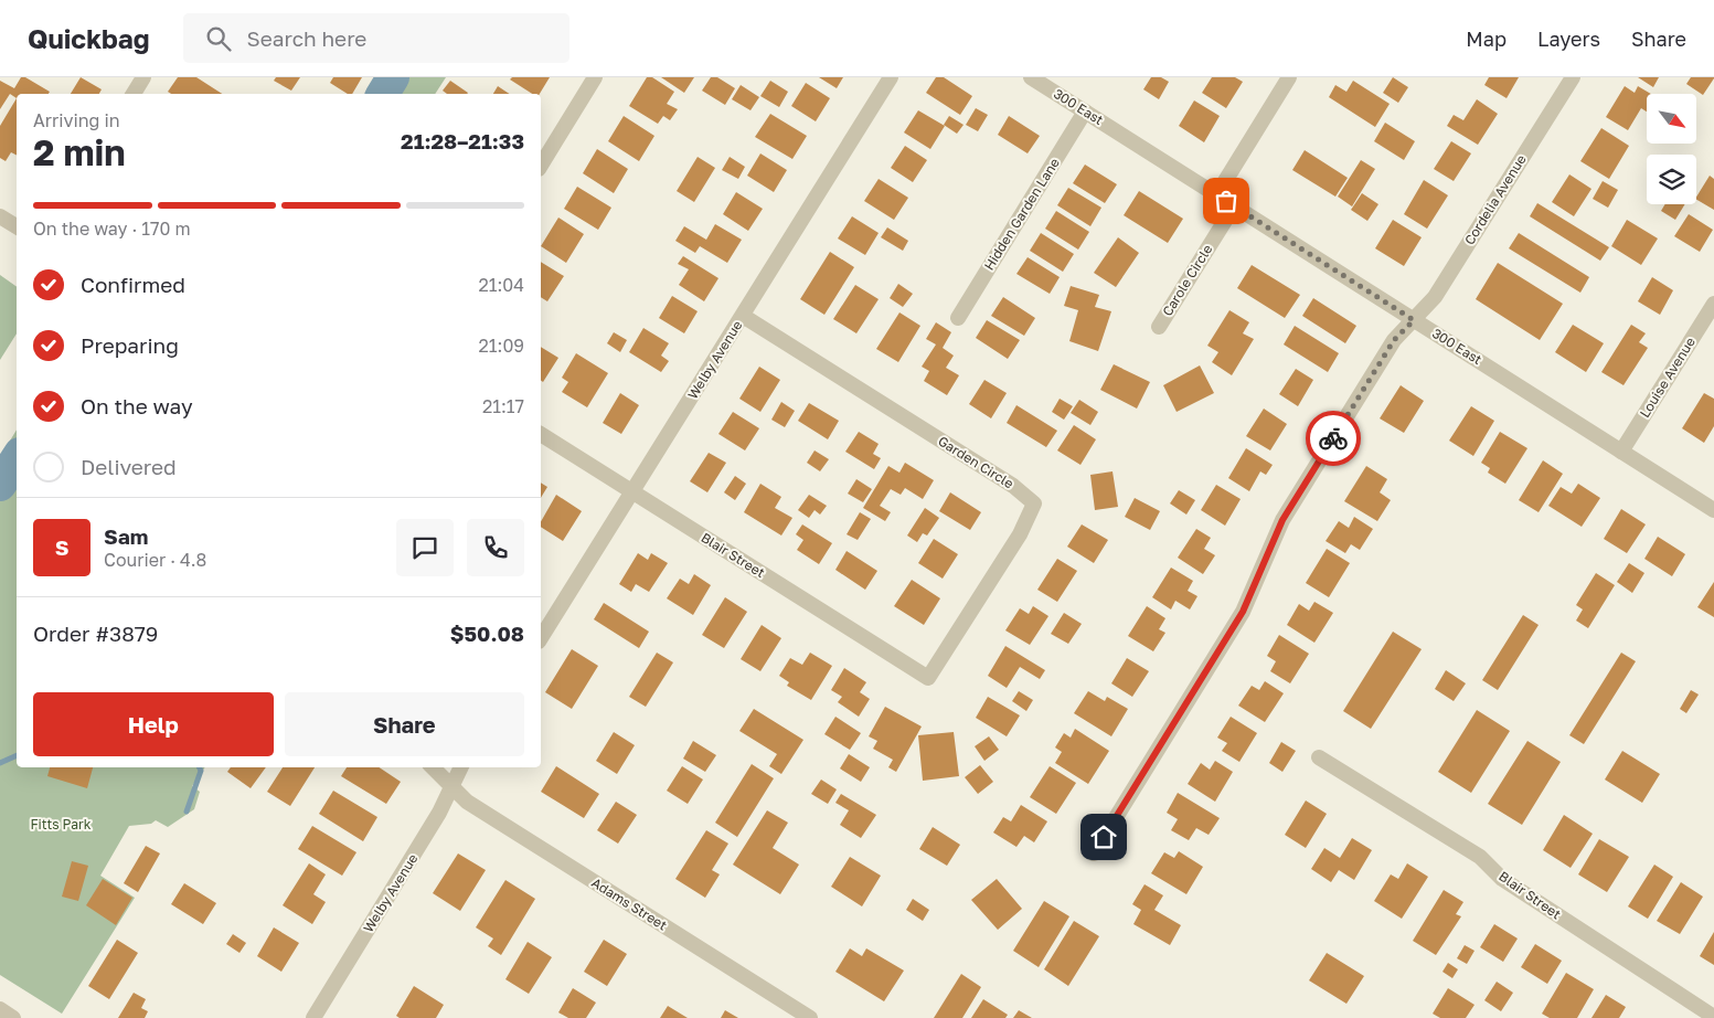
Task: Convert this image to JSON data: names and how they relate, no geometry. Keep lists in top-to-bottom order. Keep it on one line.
{"streets":{"street":["300 East","Cordelia Avenue","Hidden Garden Lane","Carole Circle","Welby Avenue","Louise Avenue","Garden Circle","Blair Street","Adams Street"]},"crossings":[["300 East","Cordelia Avenue"],["300 East","Hidden Garden Lane"],["300 East","Carole Circle"],["300 East","Louise Avenue"],["Welby Avenue","Garden Circle"],["Welby Avenue","Blair Street"],["Welby Avenue","Adams Street"],["Garden Circle","Blair Street"]],"parks":["Fitts Park"],"north":"bottom right","page":{"header":"Quickbag","search":"Search here","nav":["Map","Layers","Share"],"heading":["2 min","Arriving in","21:28–21:33"],"panel":["Sam","Courier · 4.8","Order #3879","$50.08"],"bar":"On the way · 170 m","list":[["Confirmed","21:04"],["Preparing","21:09"],["On the way","21:17"],"Delivered"],"round":"S","buttons":["Help","Share"]}}
